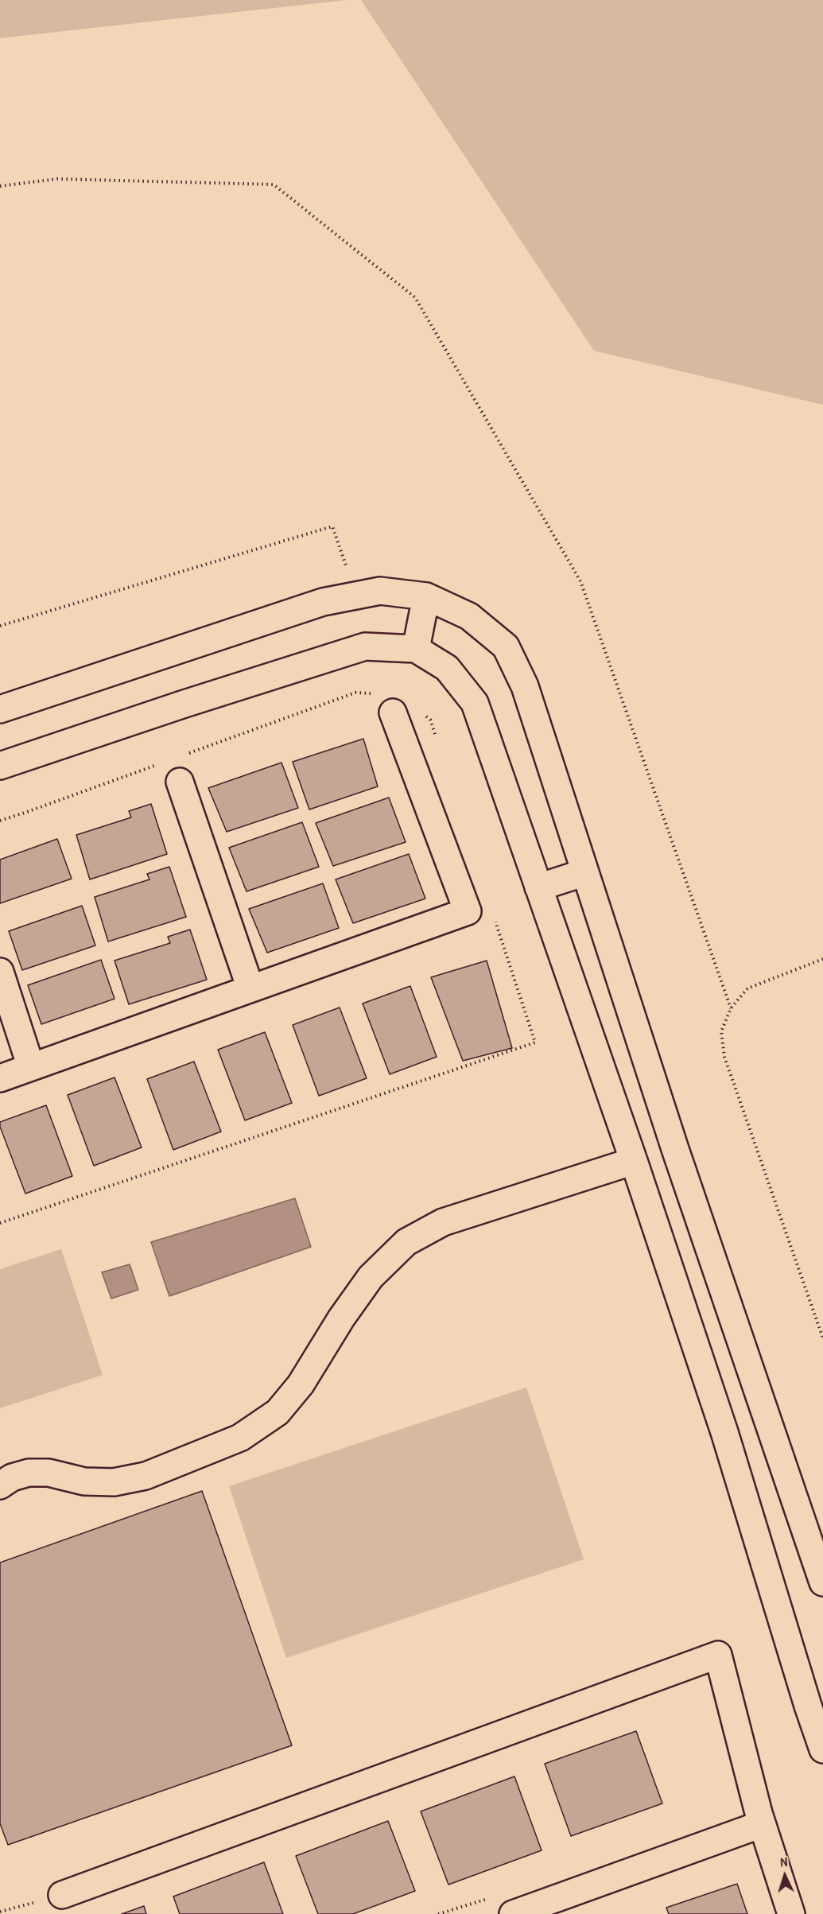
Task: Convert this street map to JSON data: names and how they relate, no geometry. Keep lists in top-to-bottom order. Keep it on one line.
{"north":"top"}
